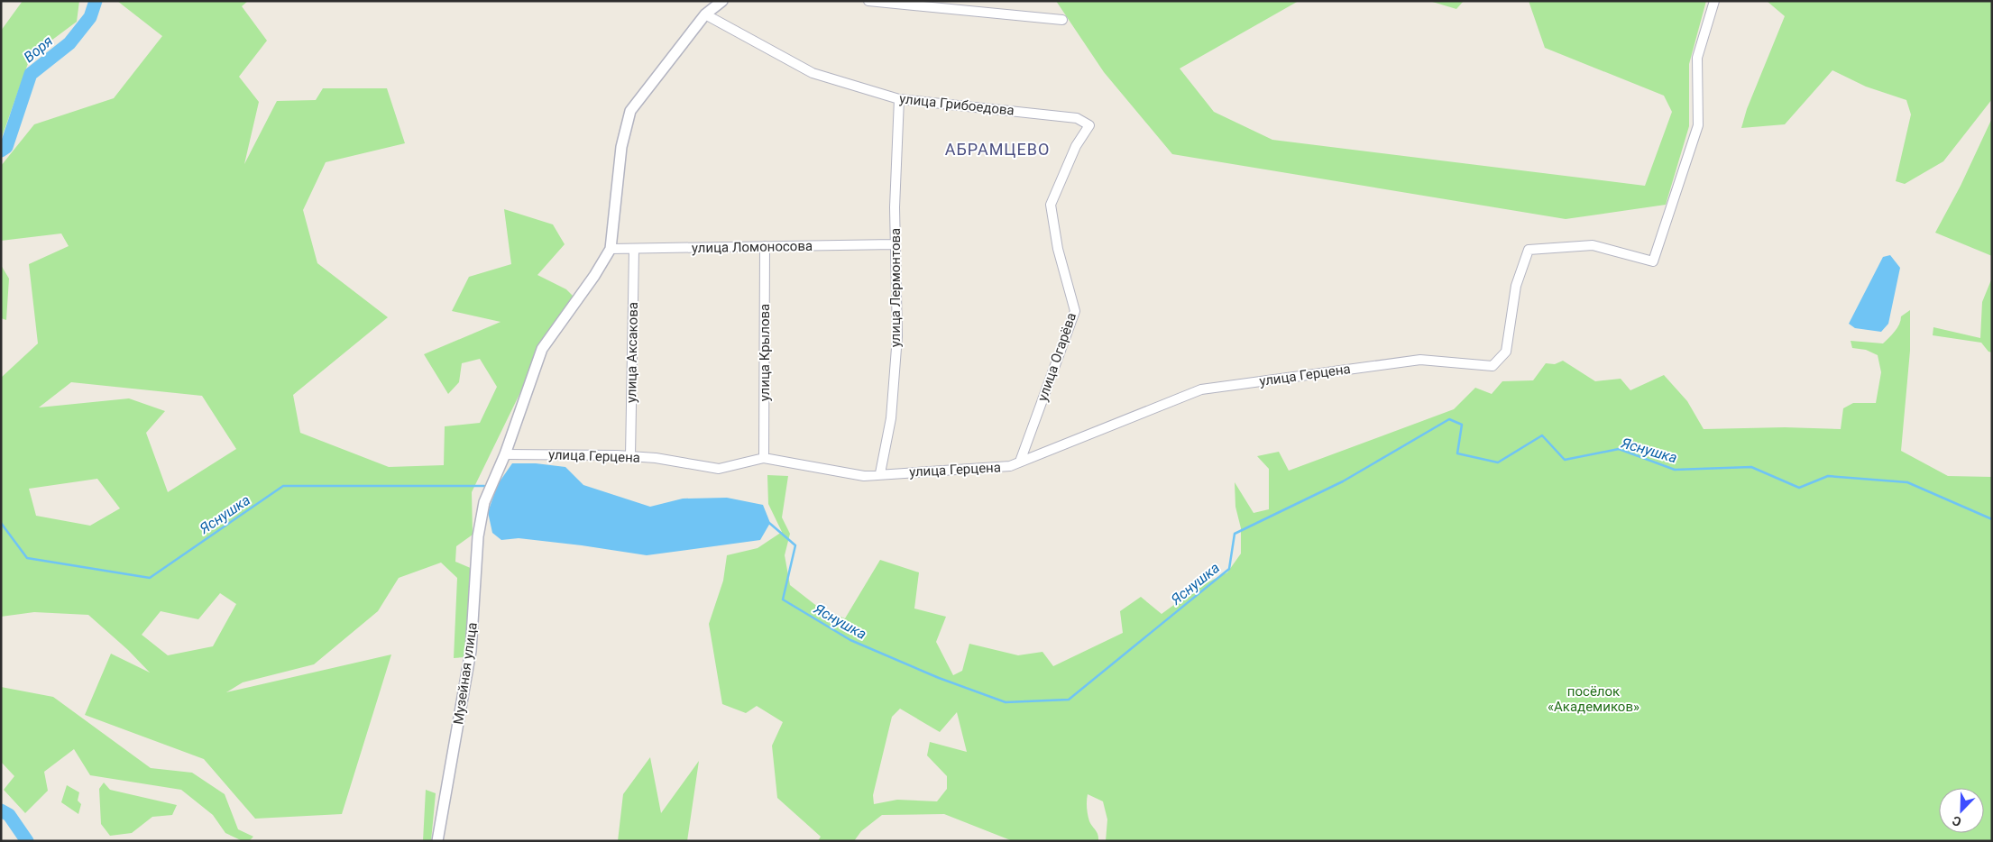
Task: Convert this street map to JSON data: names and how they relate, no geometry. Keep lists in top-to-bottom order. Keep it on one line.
{"streets":{"street":["улица Грибоедова","улица Ломоносова","улица Лермонтова","улица Аксакова","улица Крылова","улица Огарёва","улица Герцена","Музейная улица"]},"crossings":[["улица Грибоедова","улица Лермонтова"],["улица Грибоедова","улица Огарёва"],["улица Ломоносова","улица Лермонтова"],["улица Ломоносова","улица Аксакова"],["улица Ломоносова","улица Крылова"],["улица Ломоносова","Музейная улица"],["улица Лермонтова","улица Герцена"],["улица Аксакова","улица Герцена"],["улица Крылова","улица Герцена"],["улица Огарёва","улица Герцена"],["улица Герцена","Музейная улица"]],"districts":["АБРАМЦЕВО"],"water":["Воря","Яснушка"],"parks":["посёлок «Академиков»"],"north":"bottom left"}
